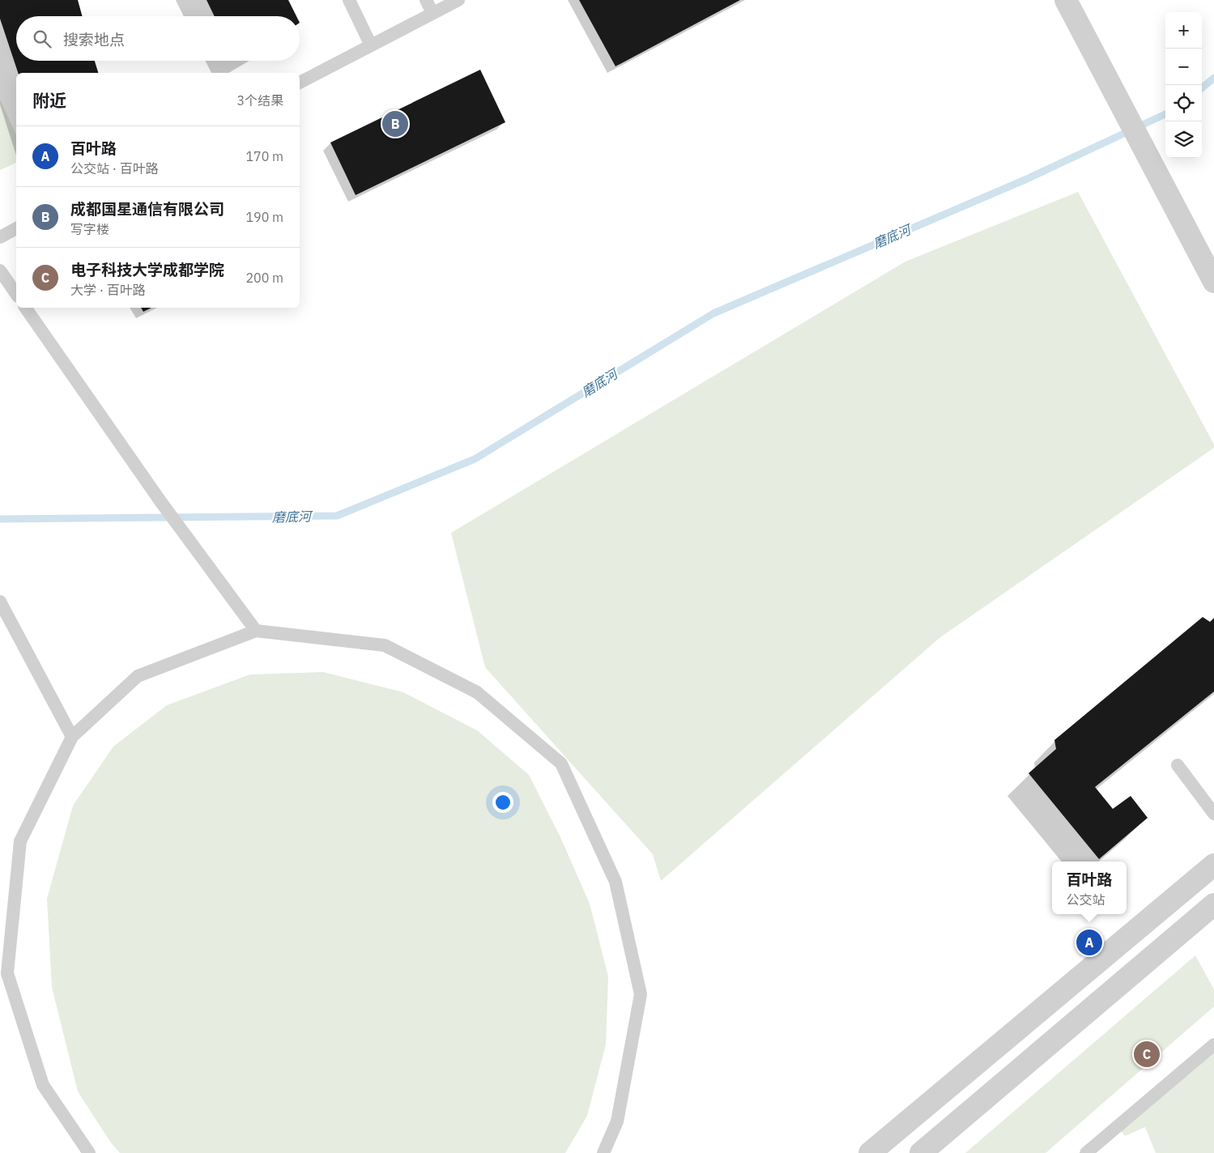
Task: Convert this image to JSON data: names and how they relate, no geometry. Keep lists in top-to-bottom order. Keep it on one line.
{"water":["磨底河"],"page":{"map_buttons":["+","−"],"search":"搜索地点","heading":["附近","3个结果"],"pins":["B","A","C"],"list":[{"mark":"A","name":"百叶路","note":"公交站 · 百叶路","value":"170 m"},{"mark":"B","name":"成都国星通信有限公司","note":"写字楼","value":"190 m"},{"mark":"C","name":"电子科技大学成都学院","note":"大学 · 百叶路","value":"200 m"}],"popup":["百叶路","公交站"]}}
